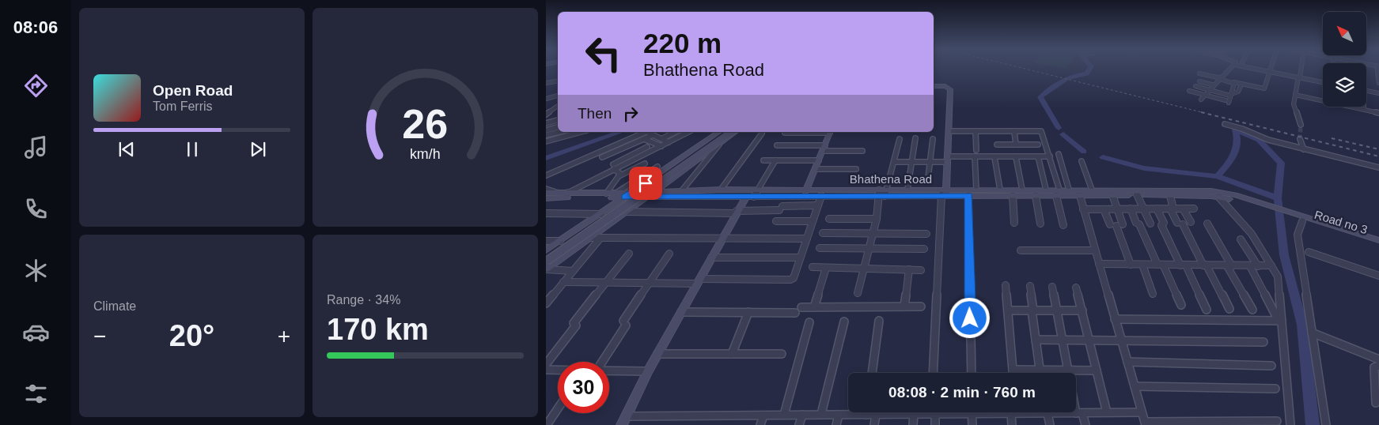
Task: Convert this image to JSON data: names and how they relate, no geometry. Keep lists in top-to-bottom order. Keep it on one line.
{"streets":{"street":["Bhathena Road","Road no 3"]},"north":"top left","page":{"tabs":"08:06","turn":["220 m","Bhathena Road"],"song":["Open Road","Tom Ferris"],"then":"Then","tile":["Climate",["Range · 34%","170 km"]],"heat":["−","20°","+"],"limit":"30","trip":"08:08 · 2 min · 760 m","gauge":["26","km/h"]}}
